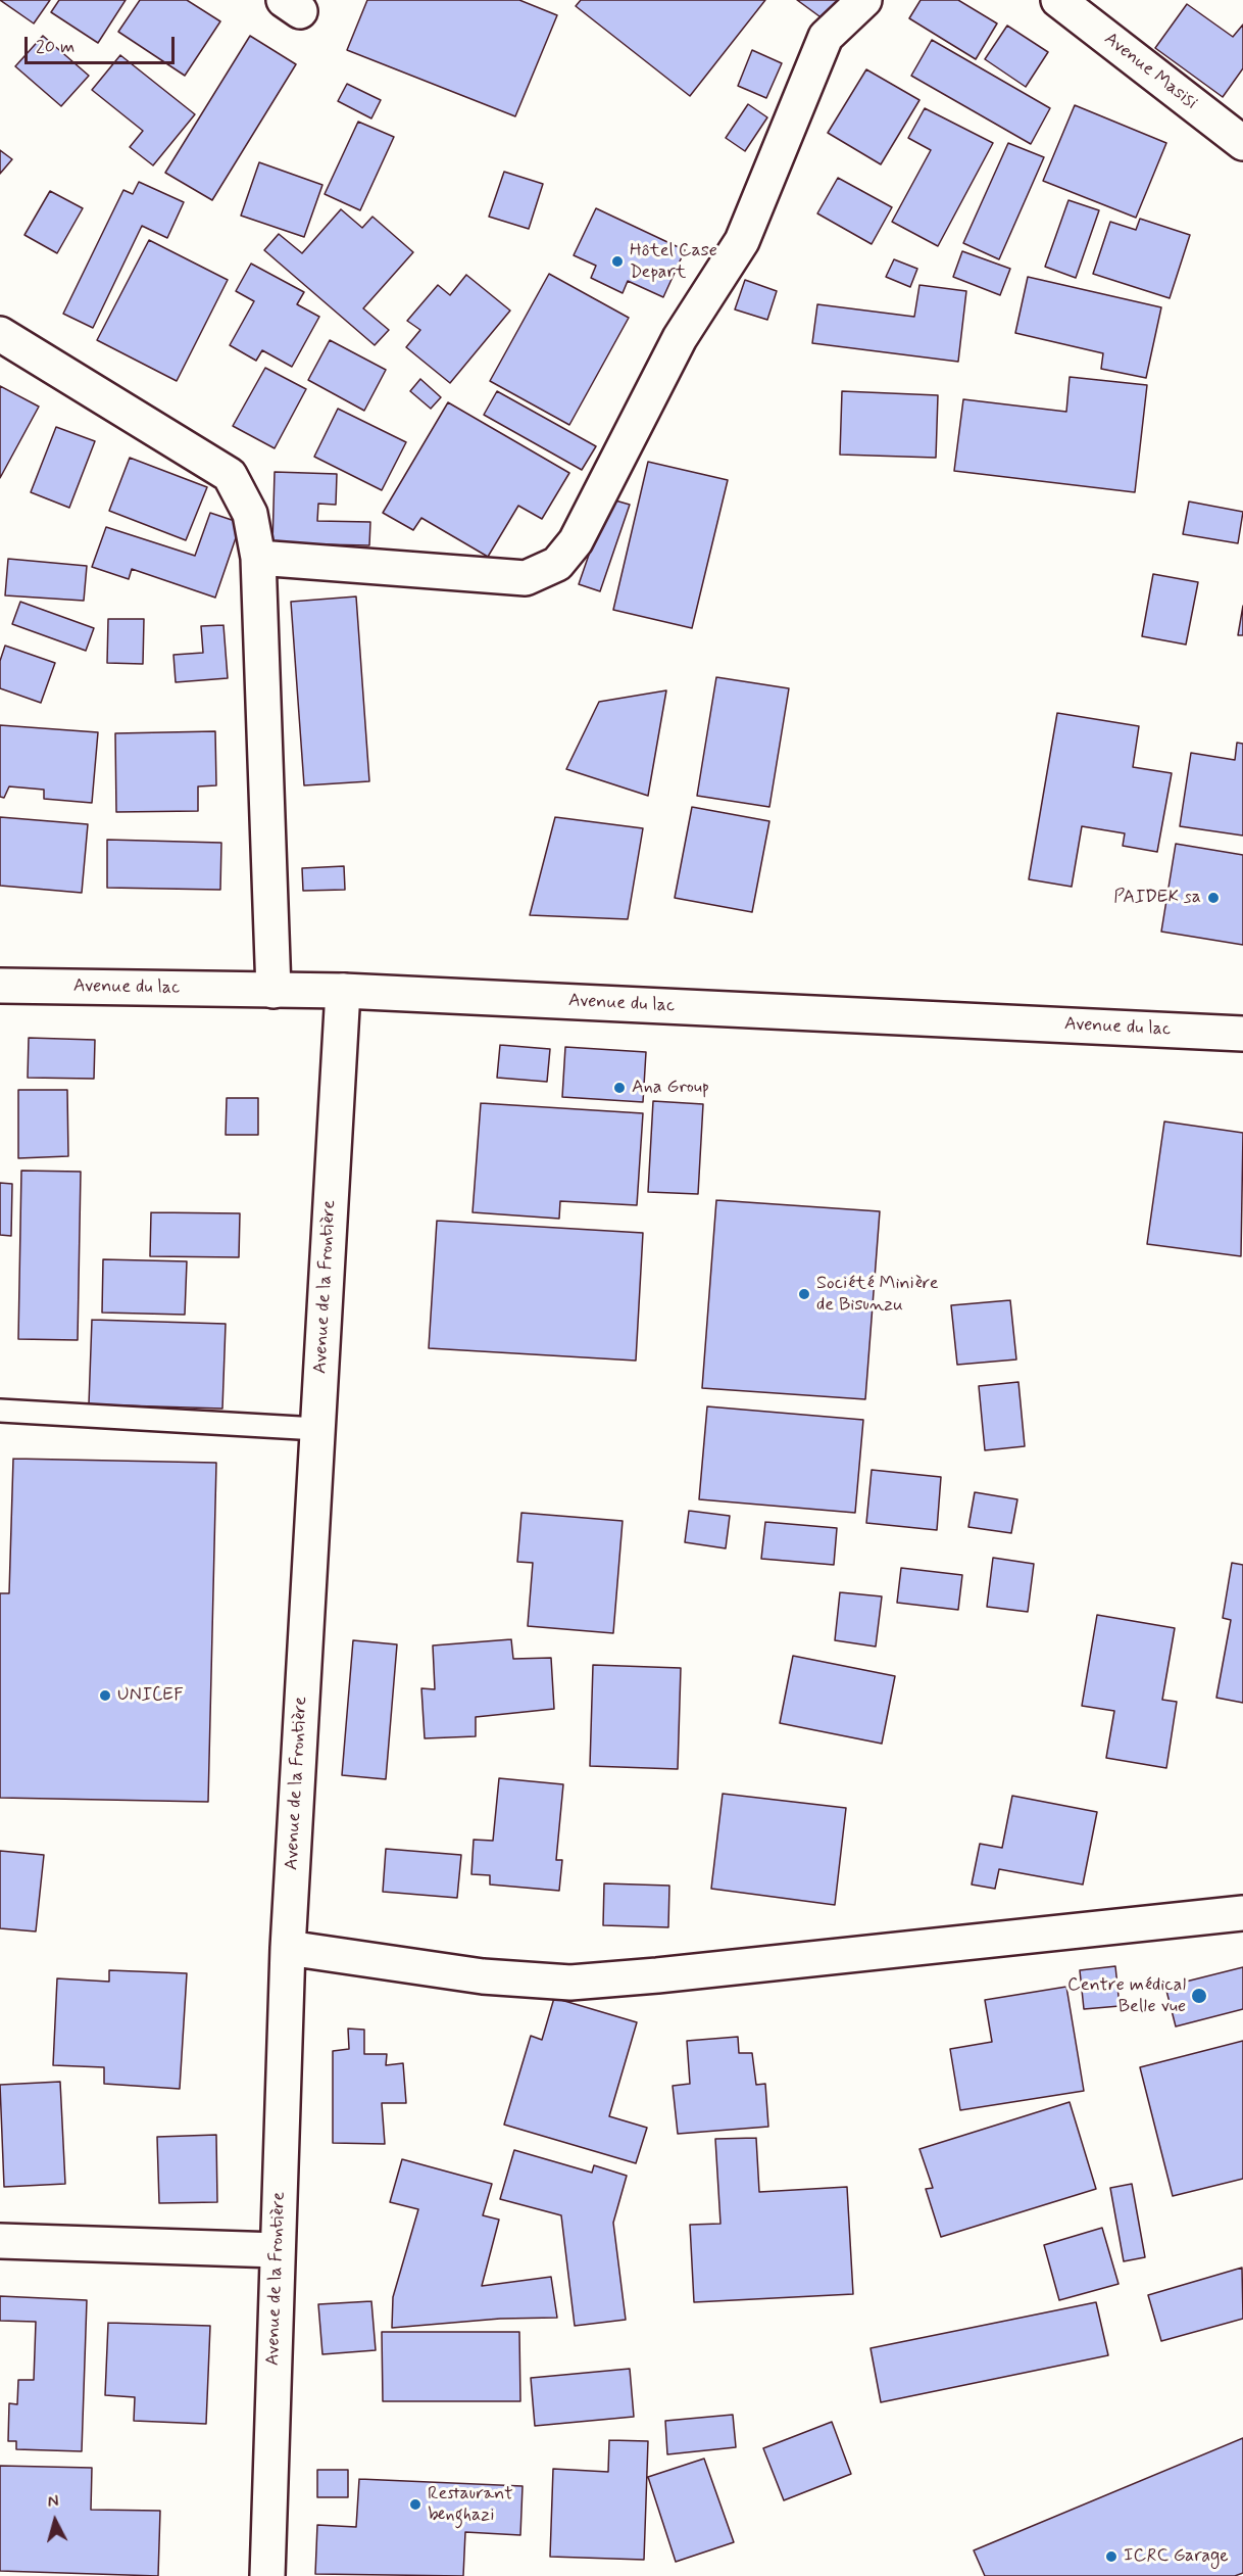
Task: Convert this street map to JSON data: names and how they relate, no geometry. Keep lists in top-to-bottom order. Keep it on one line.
{"streets":{"street":["Avenue Masisi","Avenue du lac","Avenue de la Frontière"]},"crossings":[["Avenue du lac","Avenue de la Frontière"]],"places":["Hôtel Case Depart","PAIDEK sa","Ana Group","Société Minière de Bisunzu","UNICEF","Centre médical Belle vue","Restaurant benghazi","ICRC Garage"],"scale_bar":"20 m","north":"top"}
